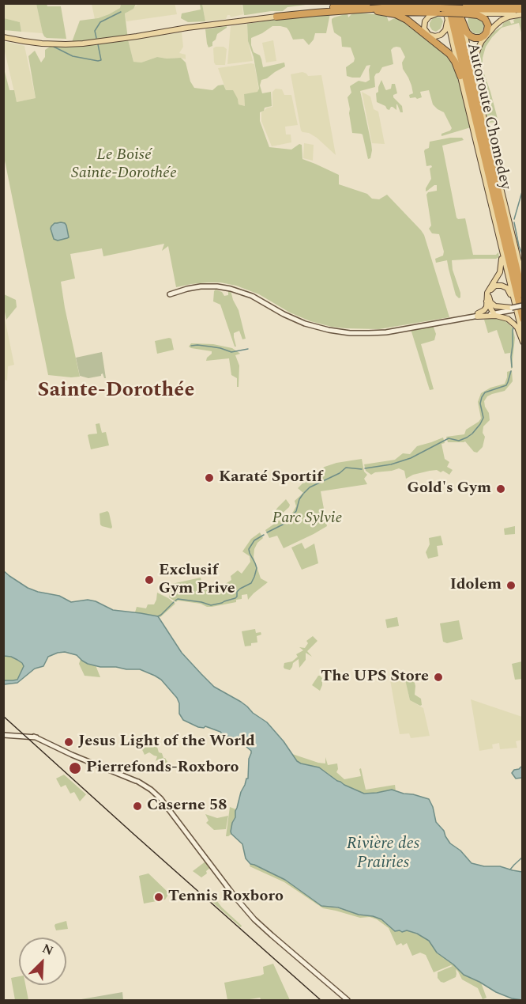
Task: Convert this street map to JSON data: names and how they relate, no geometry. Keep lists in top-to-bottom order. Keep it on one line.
{"streets":{"highway":["Autoroute Chomedey"]},"districts":["Sainte-Dorothée"],"water":["Rivière des Prairies"],"parks":["Le Boisé Sainte-Dorothée","Parc Sylvie"],"places":["Karaté Sportif","Gold's Gym","Exclusif Gym Prive","Idolem","The UPS Store","Jesus Light of the World","Pierrefonds-Roxboro","Caserne 58","Tennis Roxboro"],"north":"top right"}
